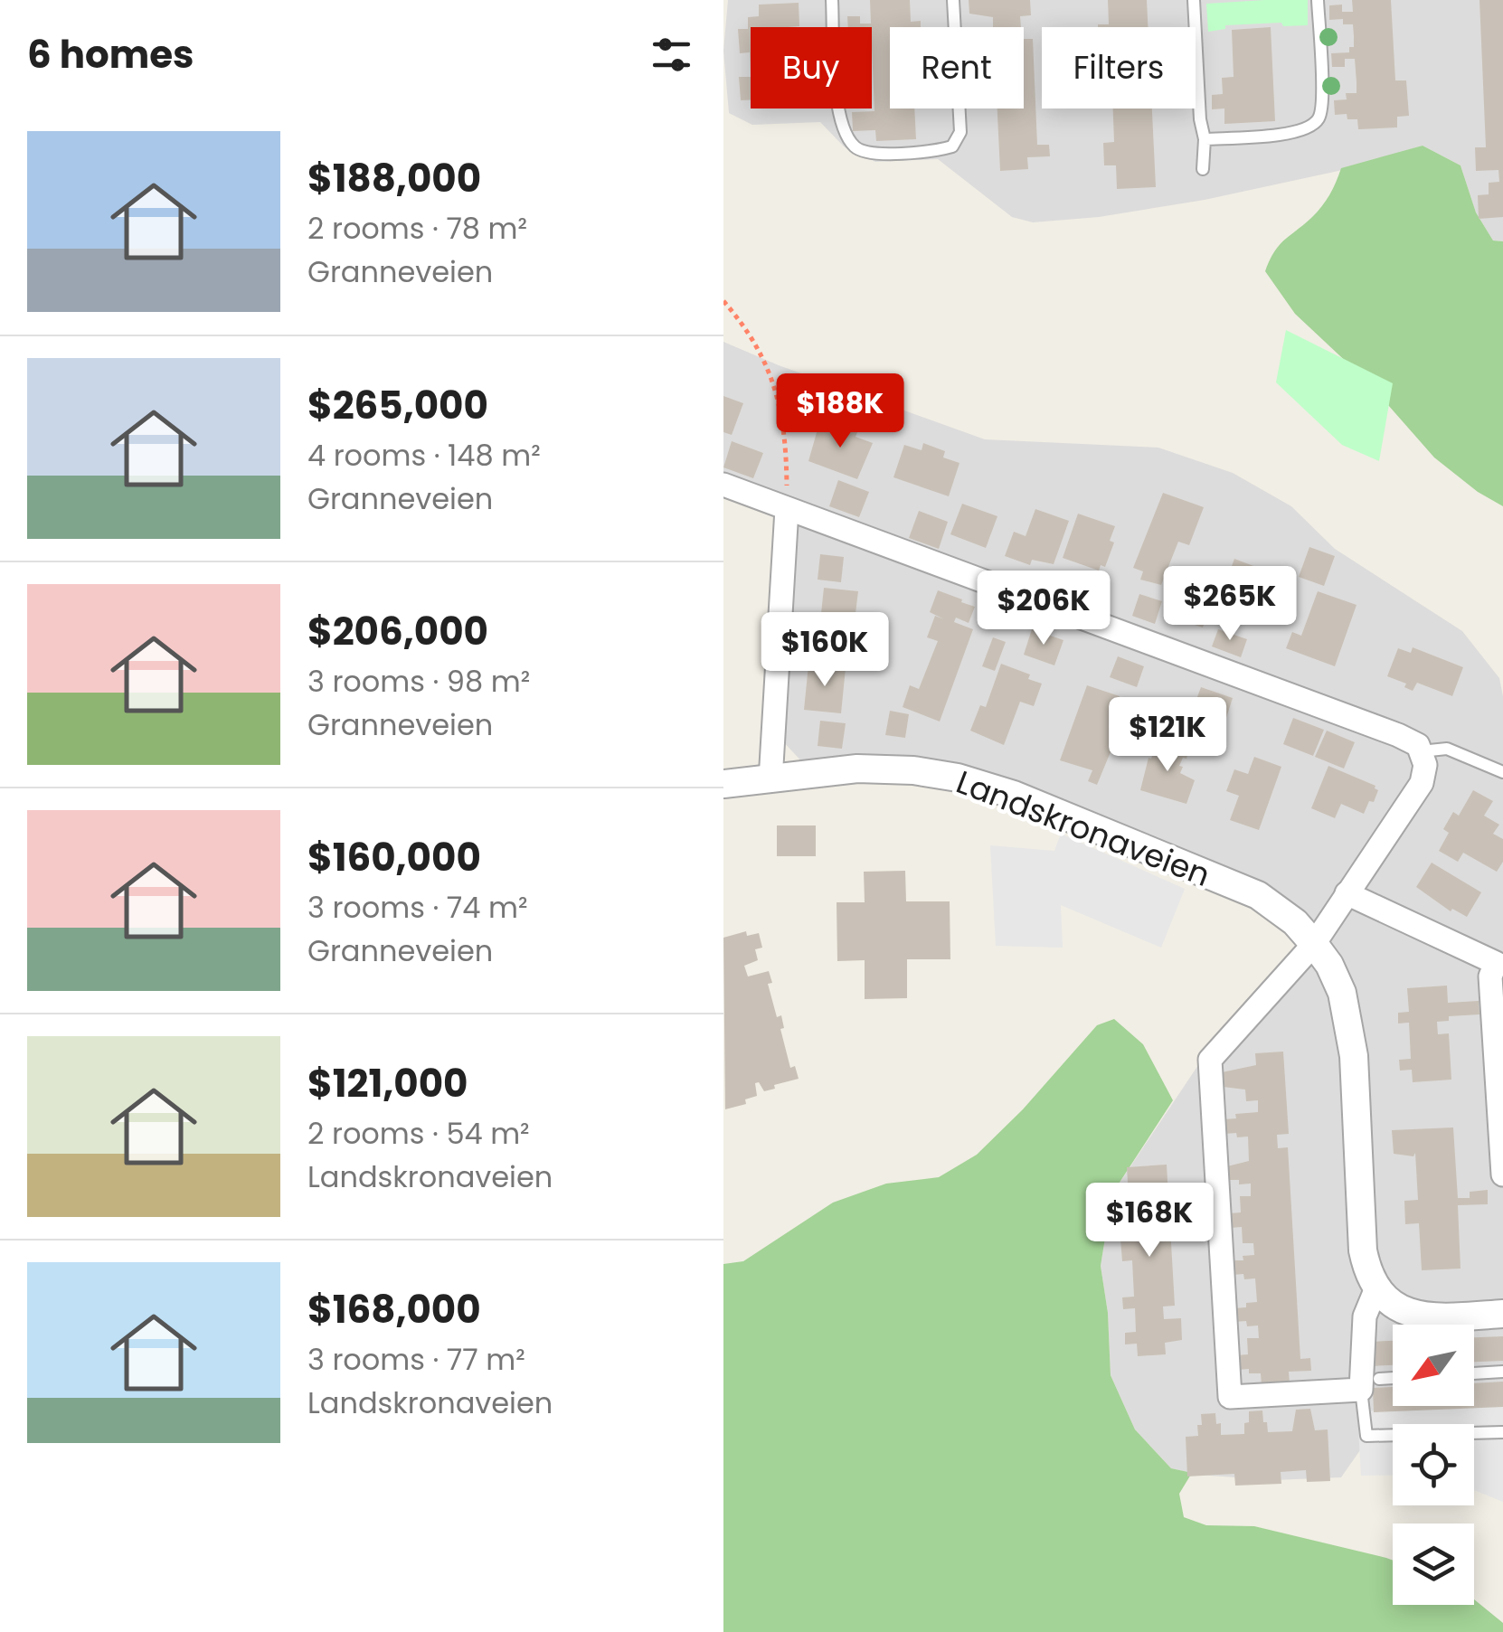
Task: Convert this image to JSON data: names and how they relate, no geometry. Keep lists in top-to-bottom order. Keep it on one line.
{"streets":{"street":["Landskronaveien"]},"north":"bottom left","page":{"heading":"6 homes","chip":["Buy","Rent","Filters"],"list":[{"name":"$188,000","note":"2 rooms · 78 m² · Granneveien"},{"name":"$265,000","note":"4 rooms · 148 m² · Granneveien"},{"name":"$206,000","note":"3 rooms · 98 m² · Granneveien"},{"name":"$160,000","note":"3 rooms · 74 m² · Granneveien"},{"name":"$121,000","note":"2 rooms · 54 m² · Landskronaveien"},{"name":"$168,000","note":"3 rooms · 77 m² · Landskronaveien"}],"price":["$188K","$265K","$206K","$160K","$121K","$168K"]}}
